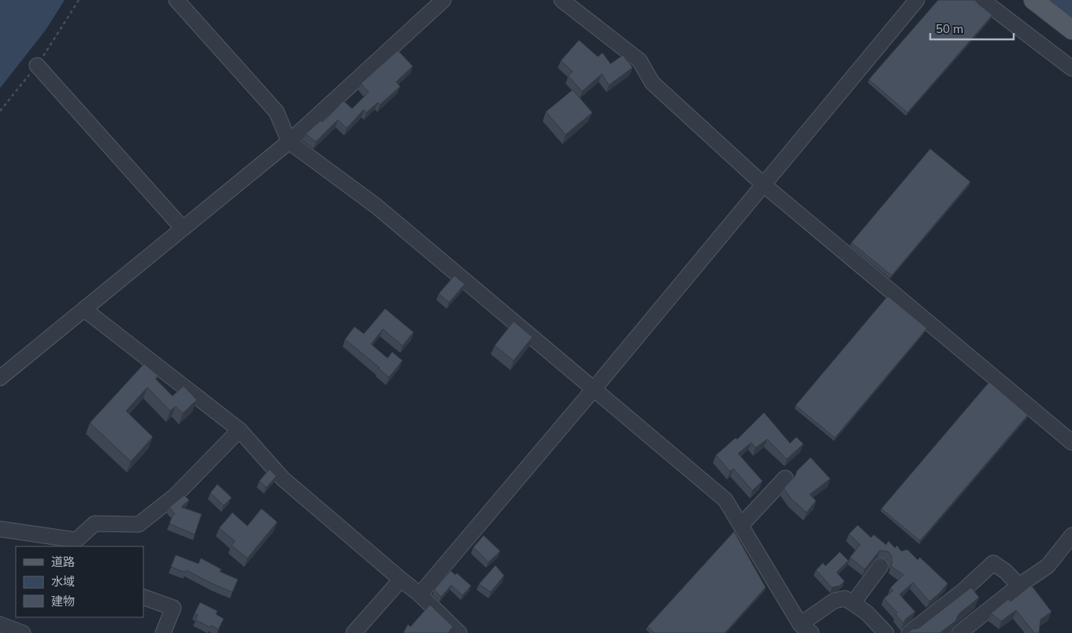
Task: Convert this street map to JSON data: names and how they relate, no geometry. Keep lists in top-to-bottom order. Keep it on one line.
{"legend":["道路","水域","建物"],"scale_bar":"50 m"}
